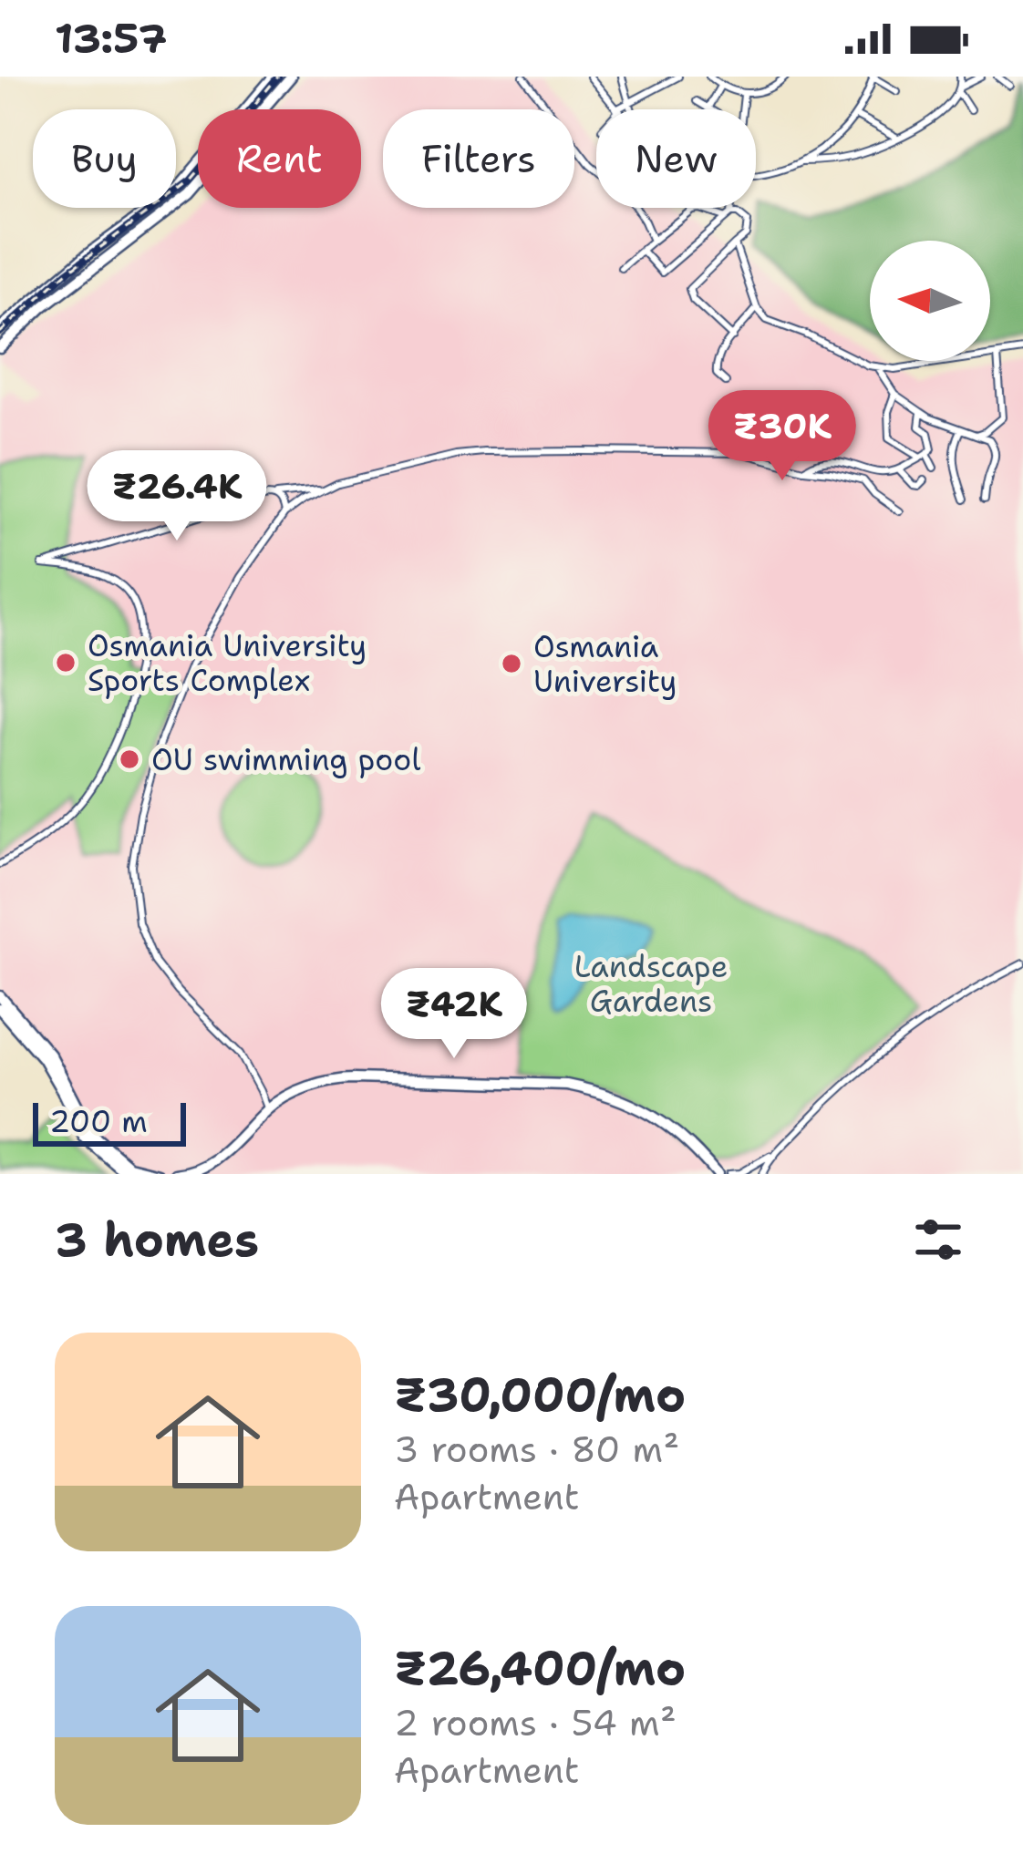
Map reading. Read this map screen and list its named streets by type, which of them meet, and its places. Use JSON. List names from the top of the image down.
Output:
{
  "parks": ["Landscape Gardens"],
  "places": ["Osmania University Sports Complex", "Osmania University", "OU swimming pool"],
  "scale_bar": "200 m",
  "north": "left",
  "page": {
    "status": "13:57",
    "chip": [
      "Buy",
      "Rent",
      "Filters",
      "New"
    ],
    "price": ["₹30K", "₹26.4K", "₹42K"],
    "scale": "200 m",
    "heading": "3 homes",
    "list": [
      {
        "name": "₹30,000/mo",
        "note": "3 rooms · 80 m² · Apartment"
      },
      {
        "name": "₹26,400/mo",
        "note": "2 rooms · 54 m² · Apartment"
      }
    ]
  }
}
